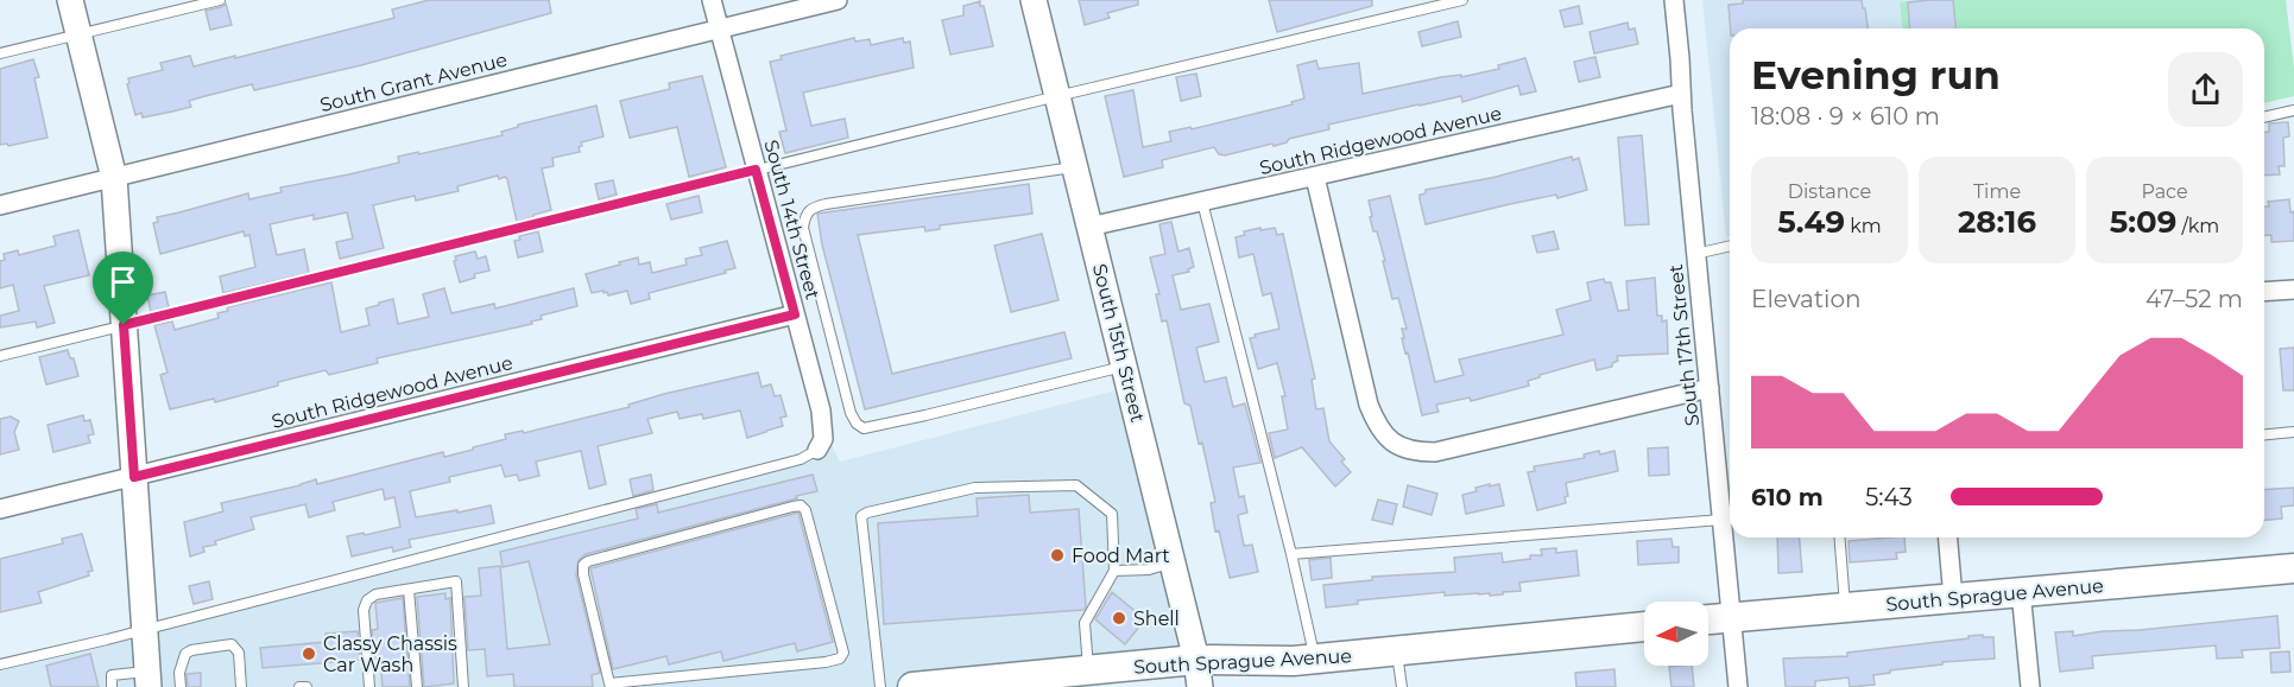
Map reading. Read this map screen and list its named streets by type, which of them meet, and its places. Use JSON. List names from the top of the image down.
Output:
{
  "streets": {
    "main road": ["South Sprague Avenue"],
    "street": [
      "South Grant Avenue",
      "South Ridgewood Avenue",
      "South 14th Street",
      "South 15th Street",
      "South 17th Street"
    ]
  },
  "crossings": [
    ["South Grant Avenue", "South 14th Street"],
    ["South Ridgewood Avenue", "South 14th Street"],
    ["South Ridgewood Avenue", "South 15th Street"],
    ["South Ridgewood Avenue", "South 17th Street"],
    ["South 15th Street", "South Sprague Avenue"],
    ["South 17th Street", "South Sprague Avenue"]
  ],
  "places": ["Food Mart", "Shell", "Classy Chassis Car Wash"],
  "north": "left",
  "page": {
    "heading": ["Evening run", "18:08 · 9 × 610 m"],
    "stats": [
      ["Distance", "5.49 km"],
      ["Time", "28:16"],
      ["Pace", "5:09 /km"]
    ],
    "chart": ["Elevation", "47–52 m"],
    "list": [
      {
        "name": "610 m",
        "note": "5:43"
      }
    ]
  }
}
